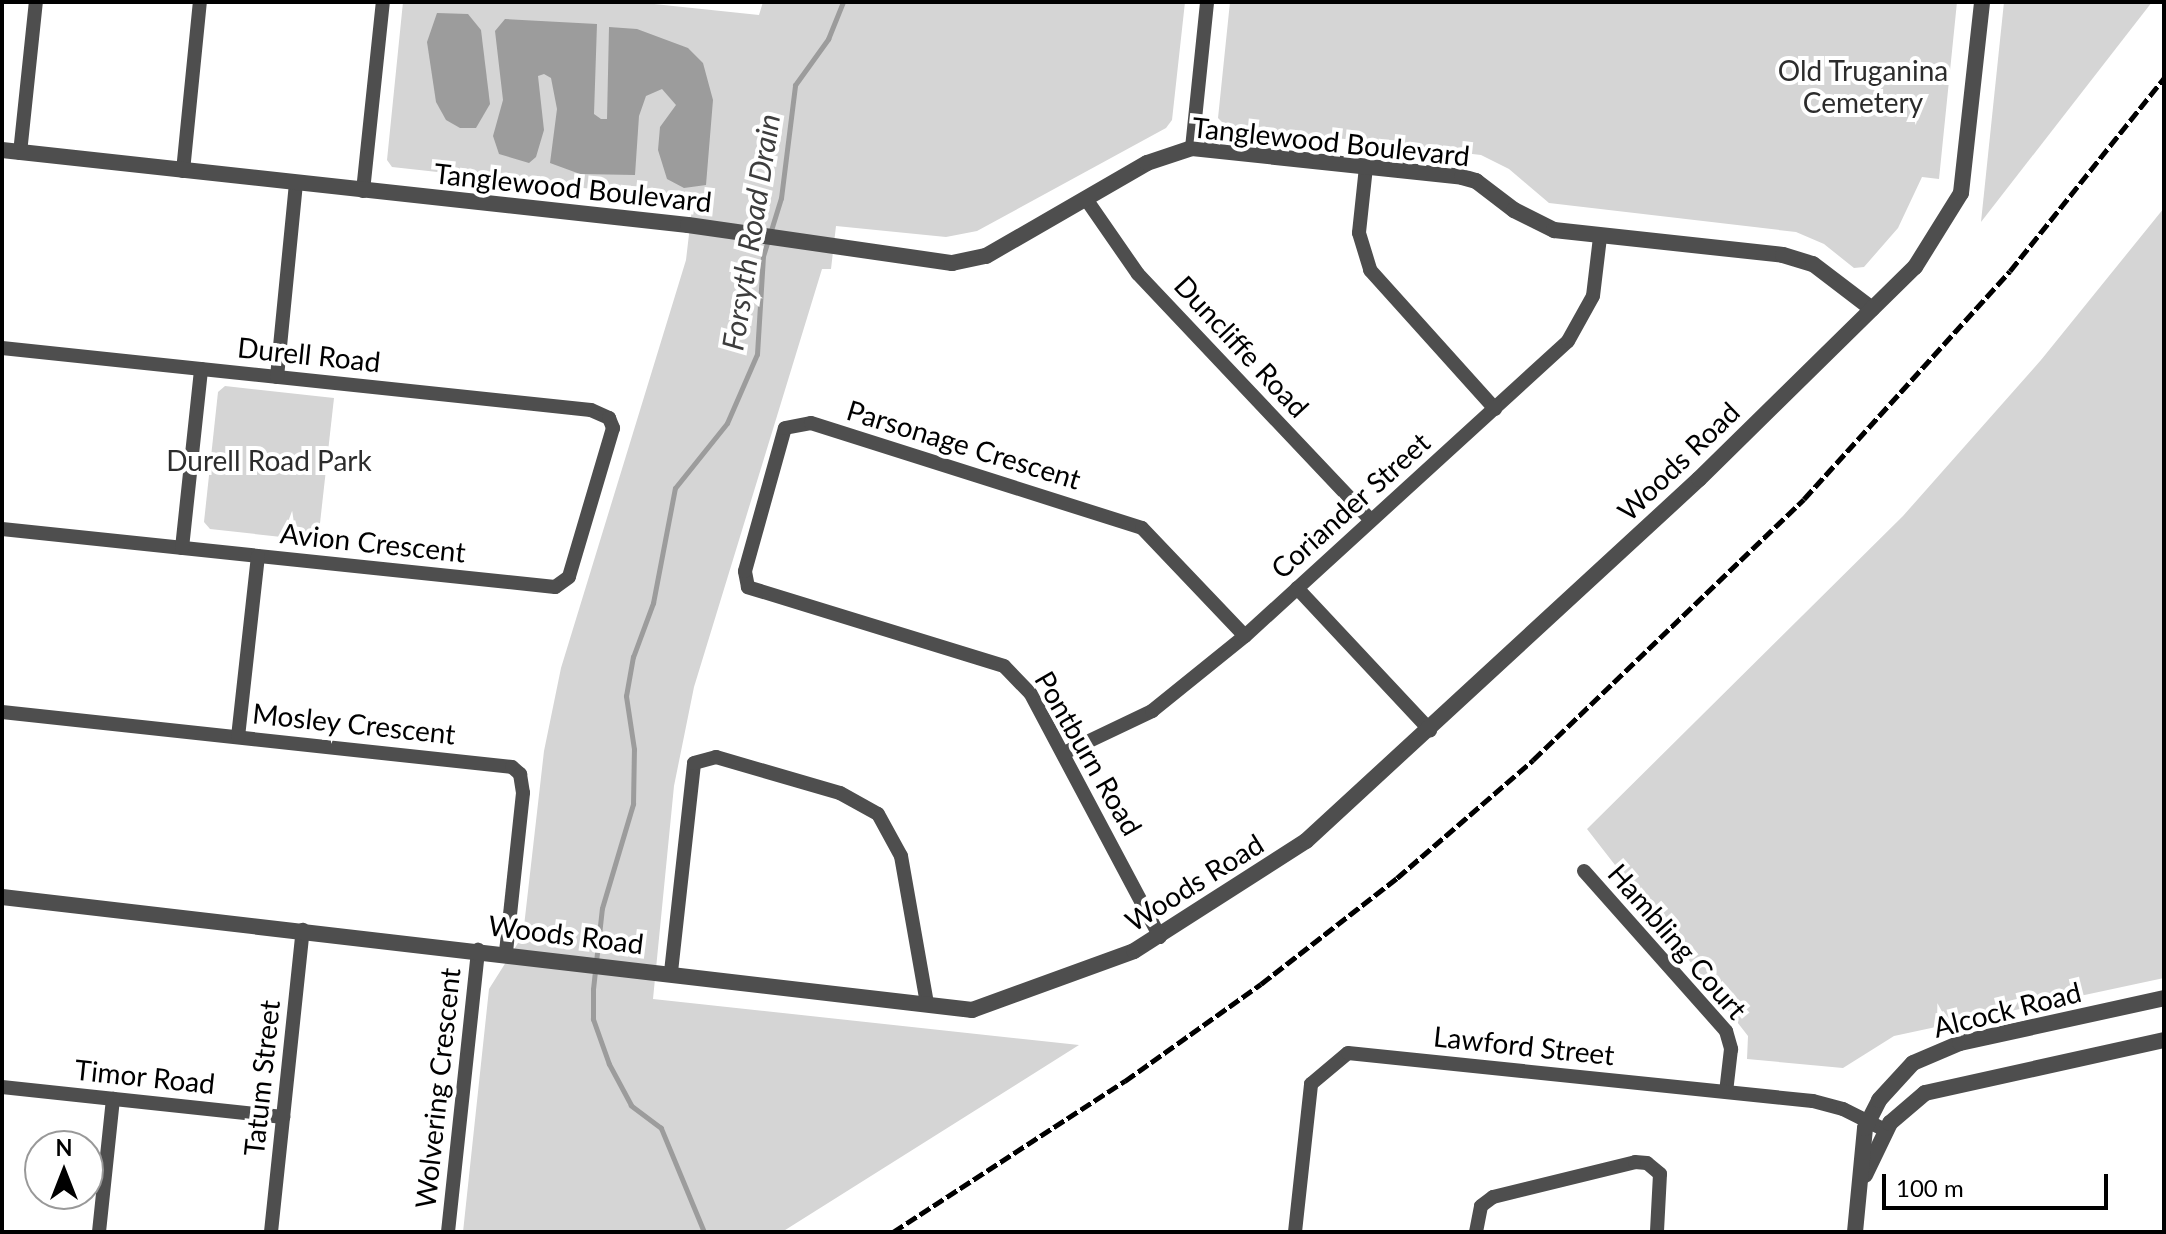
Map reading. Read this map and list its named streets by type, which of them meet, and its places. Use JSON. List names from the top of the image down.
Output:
{
  "streets": {
    "street": [
      "Tanglewood Boulevard",
      "Duncliffe Road",
      "Durell Road",
      "Parsonage Crescent",
      "Woods Road",
      "Coriander Street",
      "Avion Crescent",
      "Mosley Crescent",
      "Pontburn Road",
      "Hambling Court",
      "Alcock Road",
      "Lawford Street",
      "Timor Road",
      "Tatum Street",
      "Wolvering Crescent"
    ]
  },
  "crossings": [
    ["Tanglewood Boulevard", "Duncliffe Road"],
    ["Tanglewood Boulevard", "Woods Road"],
    ["Tanglewood Boulevard", "Coriander Street"],
    ["Duncliffe Road", "Coriander Street"],
    ["Durell Road", "Avion Crescent"],
    ["Parsonage Crescent", "Coriander Street"],
    ["Parsonage Crescent", "Pontburn Road"],
    ["Woods Road", "Mosley Crescent"],
    ["Woods Road", "Pontburn Road"],
    ["Woods Road", "Tatum Street"],
    ["Woods Road", "Wolvering Crescent"],
    ["Coriander Street", "Pontburn Road"],
    ["Hambling Court", "Lawford Street"],
    ["Alcock Road", "Lawford Street"],
    ["Timor Road", "Tatum Street"]
  ],
  "water": ["Forsyth Road Drain"],
  "parks": ["Old Truganina Cemetery", "Durell Road Park"],
  "scale_bar": "100 m",
  "north": "top"
}
